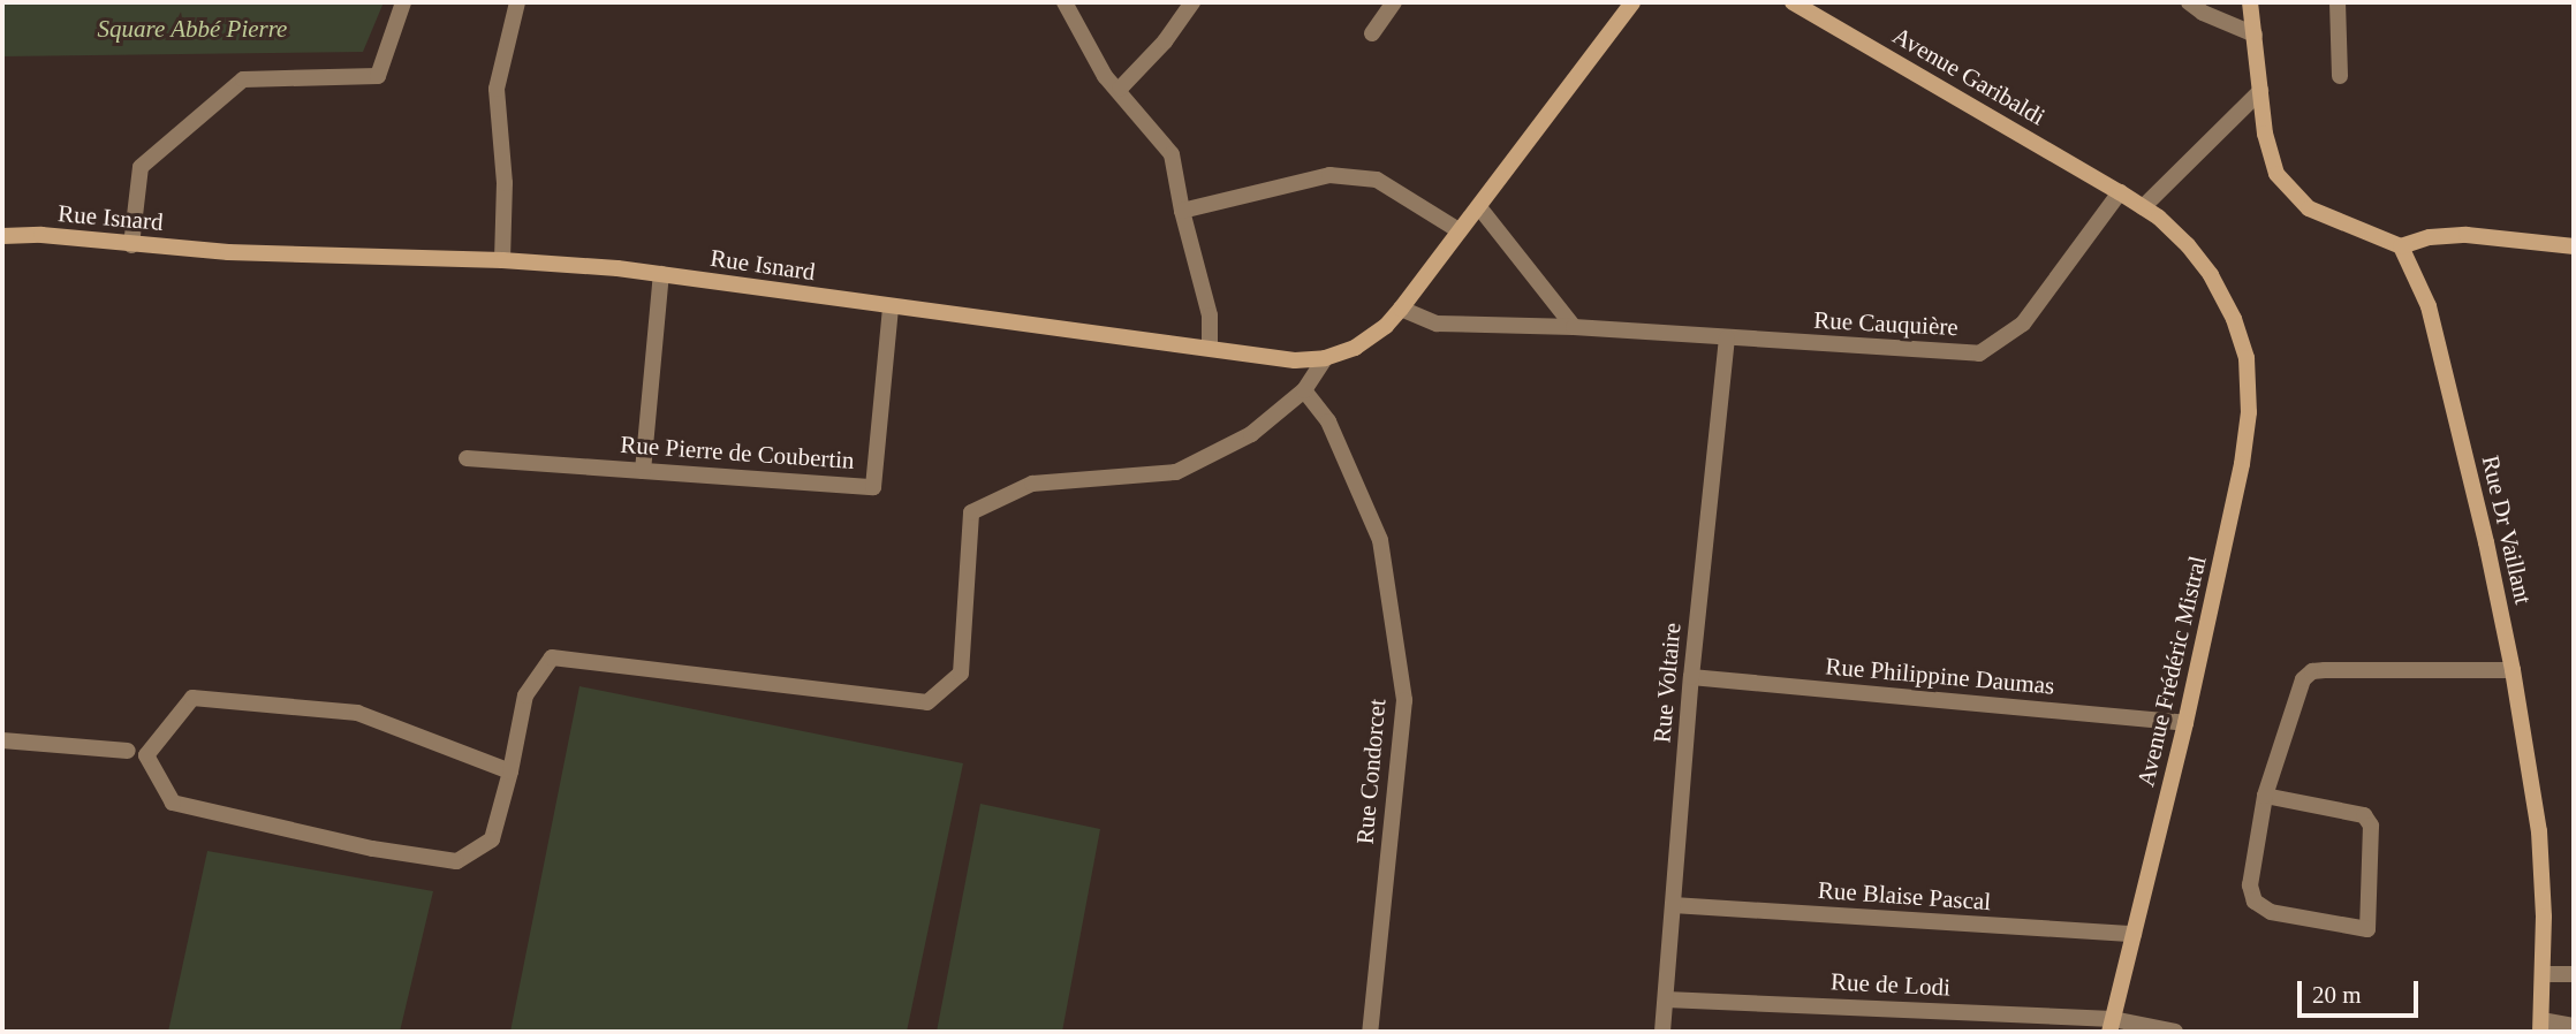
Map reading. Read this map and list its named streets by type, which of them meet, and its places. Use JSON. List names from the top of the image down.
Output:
{
  "streets": {
    "main road": [
      "Avenue Garibaldi",
      "Rue Isnard",
      "Rue Dr Vaillant",
      "Avenue Frédéric Mistral"
    ],
    "street": [
      "Rue Cauquière",
      "Rue Pierre de Coubertin",
      "Rue Philippine Daumas",
      "Rue Voltaire",
      "Rue Condorcet",
      "Rue Blaise Pascal",
      "Rue de Lodi"
    ]
  },
  "crossings": [
    ["Avenue Garibaldi", "Rue Cauquière"],
    ["Avenue Garibaldi", "Avenue Frédéric Mistral"],
    ["Rue Isnard", "Rue Cauquière"],
    ["Rue Isnard", "Rue Pierre de Coubertin"],
    ["Rue Cauquière", "Rue Voltaire"],
    ["Avenue Frédéric Mistral", "Rue Philippine Daumas"],
    ["Avenue Frédéric Mistral", "Rue Blaise Pascal"],
    ["Avenue Frédéric Mistral", "Rue de Lodi"],
    ["Rue Philippine Daumas", "Rue Voltaire"],
    ["Rue Voltaire", "Rue Blaise Pascal"],
    ["Rue Voltaire", "Rue de Lodi"]
  ],
  "parks": ["Square Abbé Pierre"],
  "scale_bar": "20 m"
}
